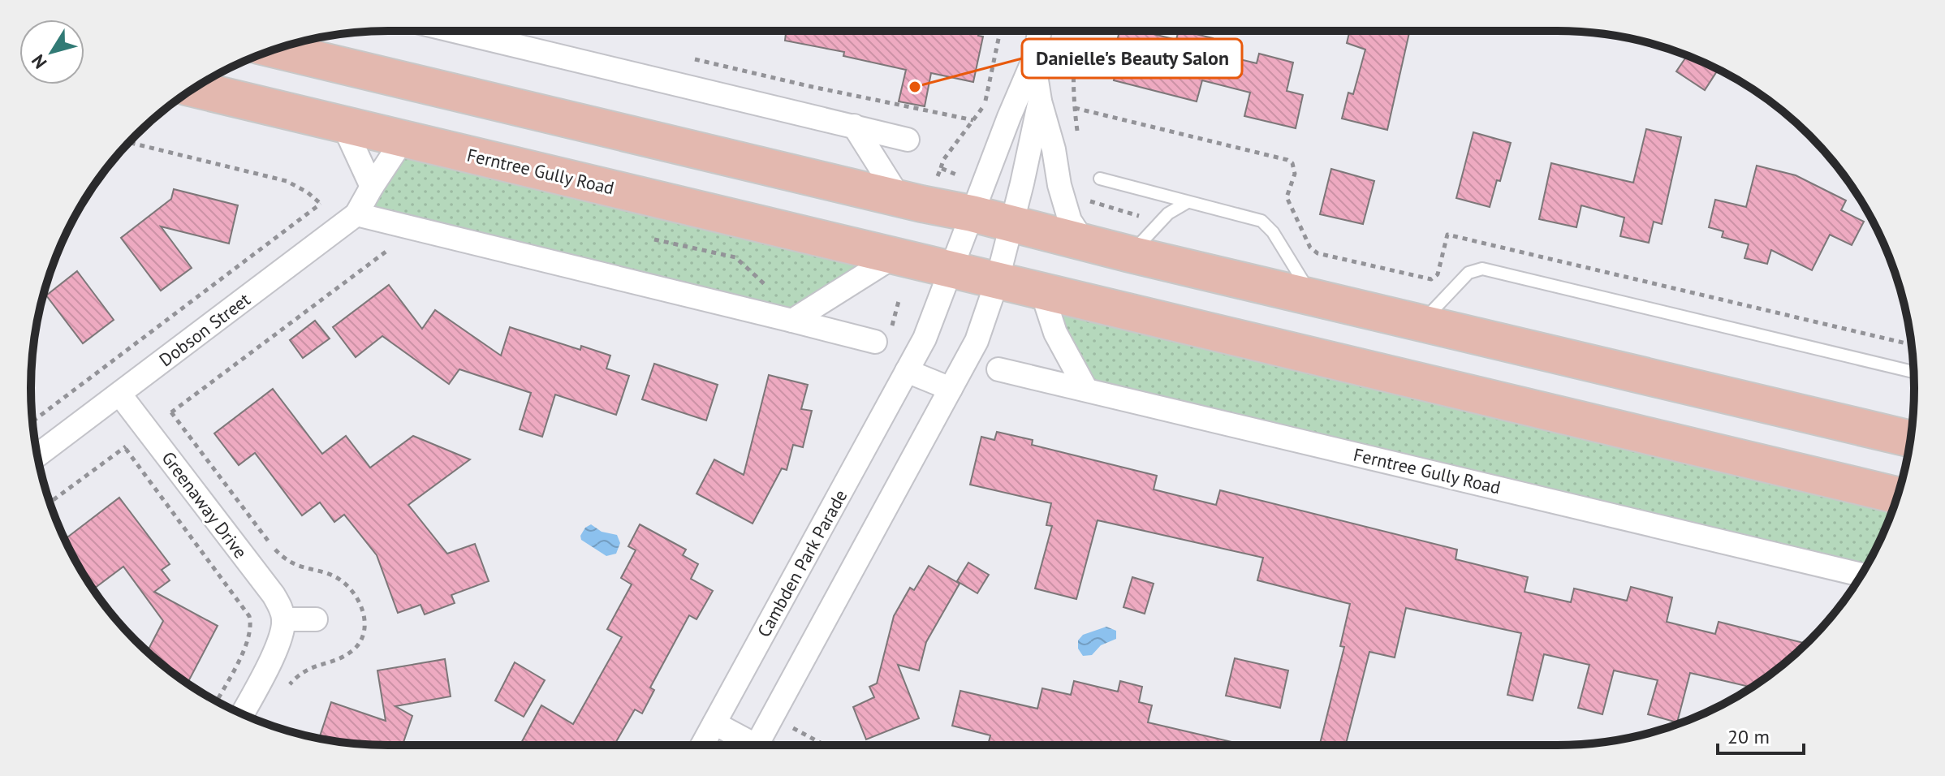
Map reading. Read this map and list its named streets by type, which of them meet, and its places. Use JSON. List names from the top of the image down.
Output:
{
  "streets": {
    "main road": ["Ferntree Gully Road"],
    "street": ["Dobson Street", "Greenaway Drive", "Cambden Park Parade"]
  },
  "crossings": [
    ["Ferntree Gully Road", "Dobson Street"],
    ["Ferntree Gully Road", "Cambden Park Parade"],
    ["Dobson Street", "Greenaway Drive"]
  ],
  "places": ["Danielle's Beauty Salon"],
  "scale_bar": "20 m",
  "north": "bottom left"
}
